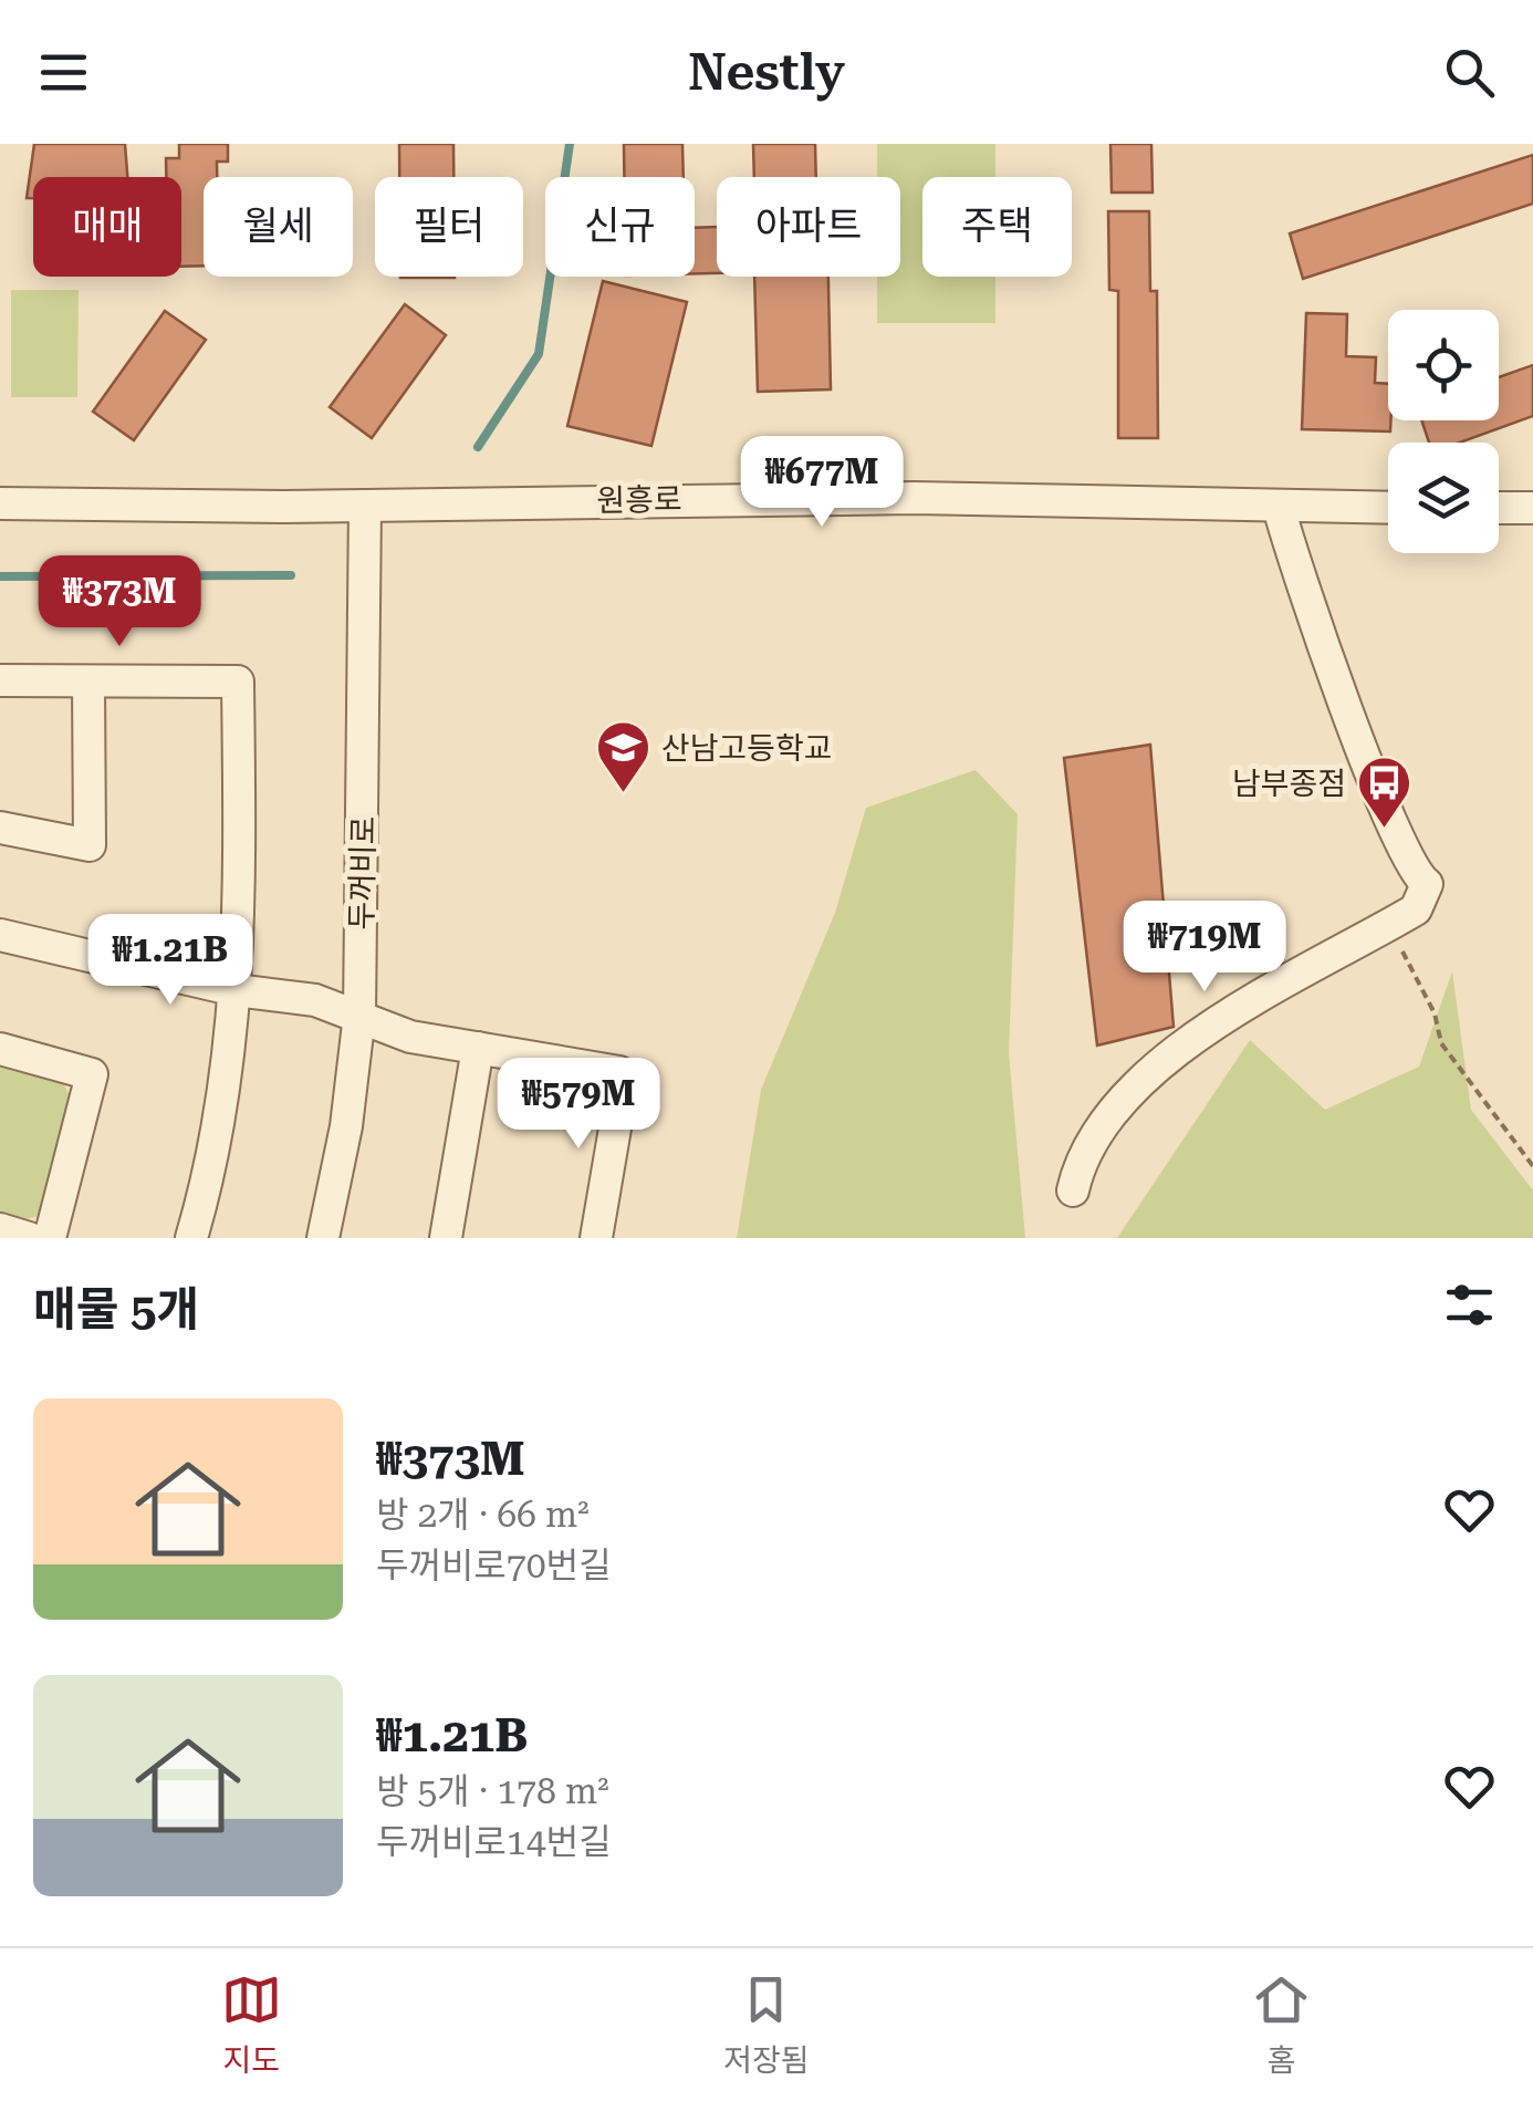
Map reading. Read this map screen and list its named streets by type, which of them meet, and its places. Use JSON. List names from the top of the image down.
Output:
{
  "streets": {
    "street": ["원흥로", "두꺼비로"]
  },
  "crossings": [
    ["원흥로", "두꺼비로"]
  ],
  "places": {
    "school or university": ["산남고등학교"],
    "bus stop": ["남부종점"]
  },
  "page": {
    "header": "Nestly",
    "chip": [
      "매매",
      "월세",
      "필터",
      "신규",
      "아파트",
      "주택"
    ],
    "price": [
      "₩677M",
      "₩373M",
      "₩719M",
      "₩1.21B",
      "₩579M"
    ],
    "heading": "매물 5개",
    "list": [
      {
        "name": "₩373M",
        "note": "방 2개 · 66 m² · 두꺼비로70번길"
      },
      {
        "name": "₩1.21B",
        "note": "방 5개 · 178 m² · 두꺼비로14번길"
      }
    ],
    "tabs": ["지도", "저장됨", "홈"]
  }
}
